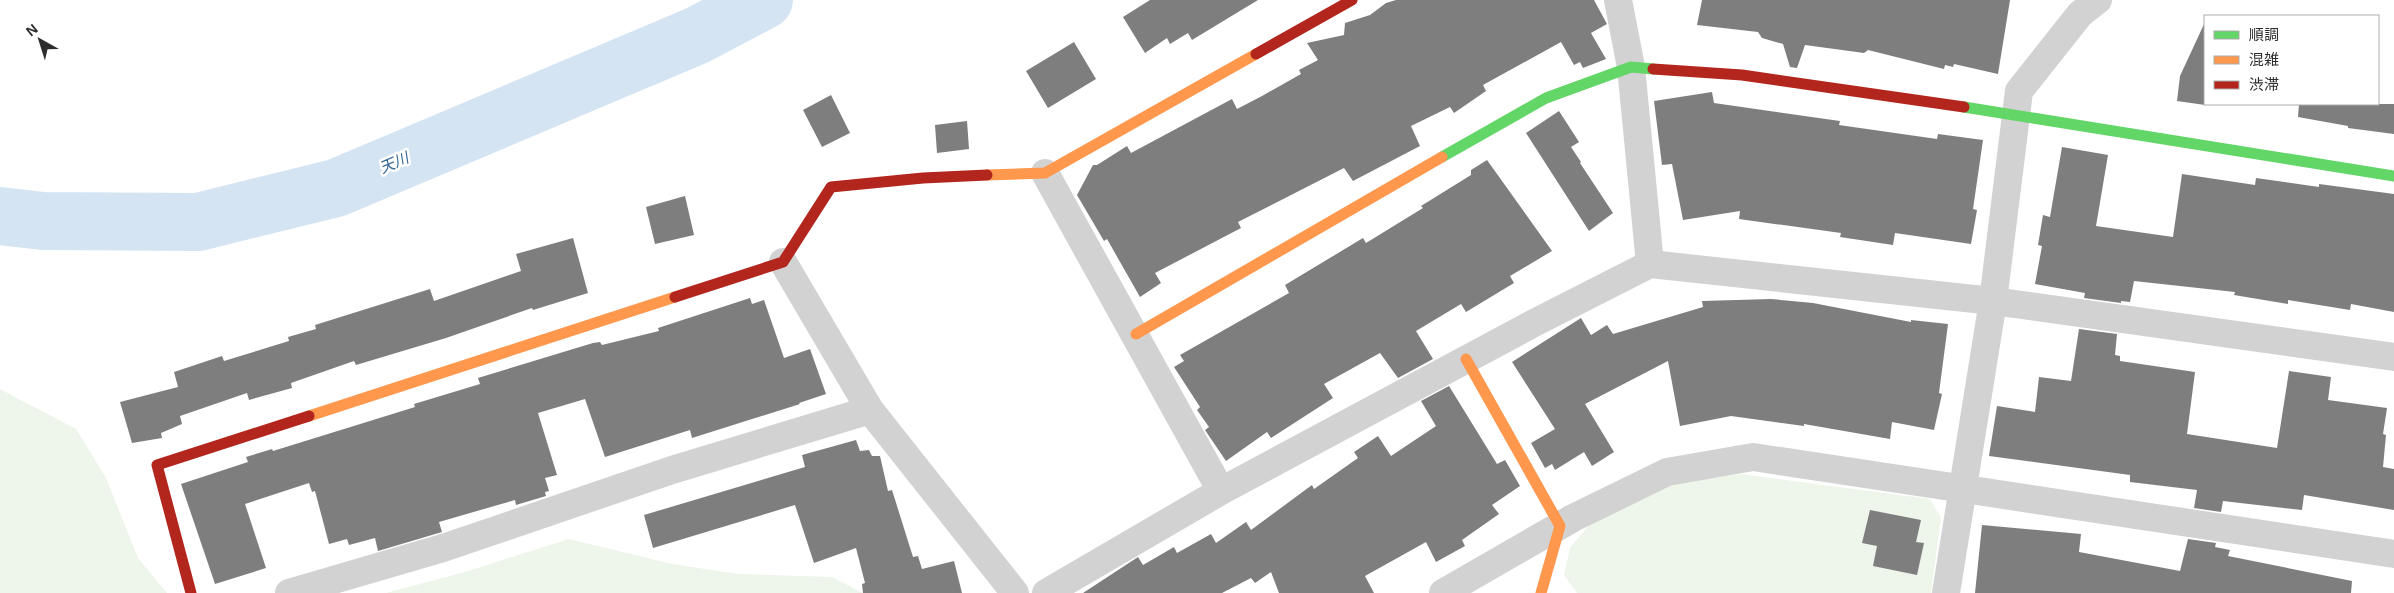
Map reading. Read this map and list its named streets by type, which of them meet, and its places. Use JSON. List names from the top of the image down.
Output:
{
  "water": ["天川"],
  "legend": ["順調", "混雑", "渋滞"],
  "north": "top left"
}
